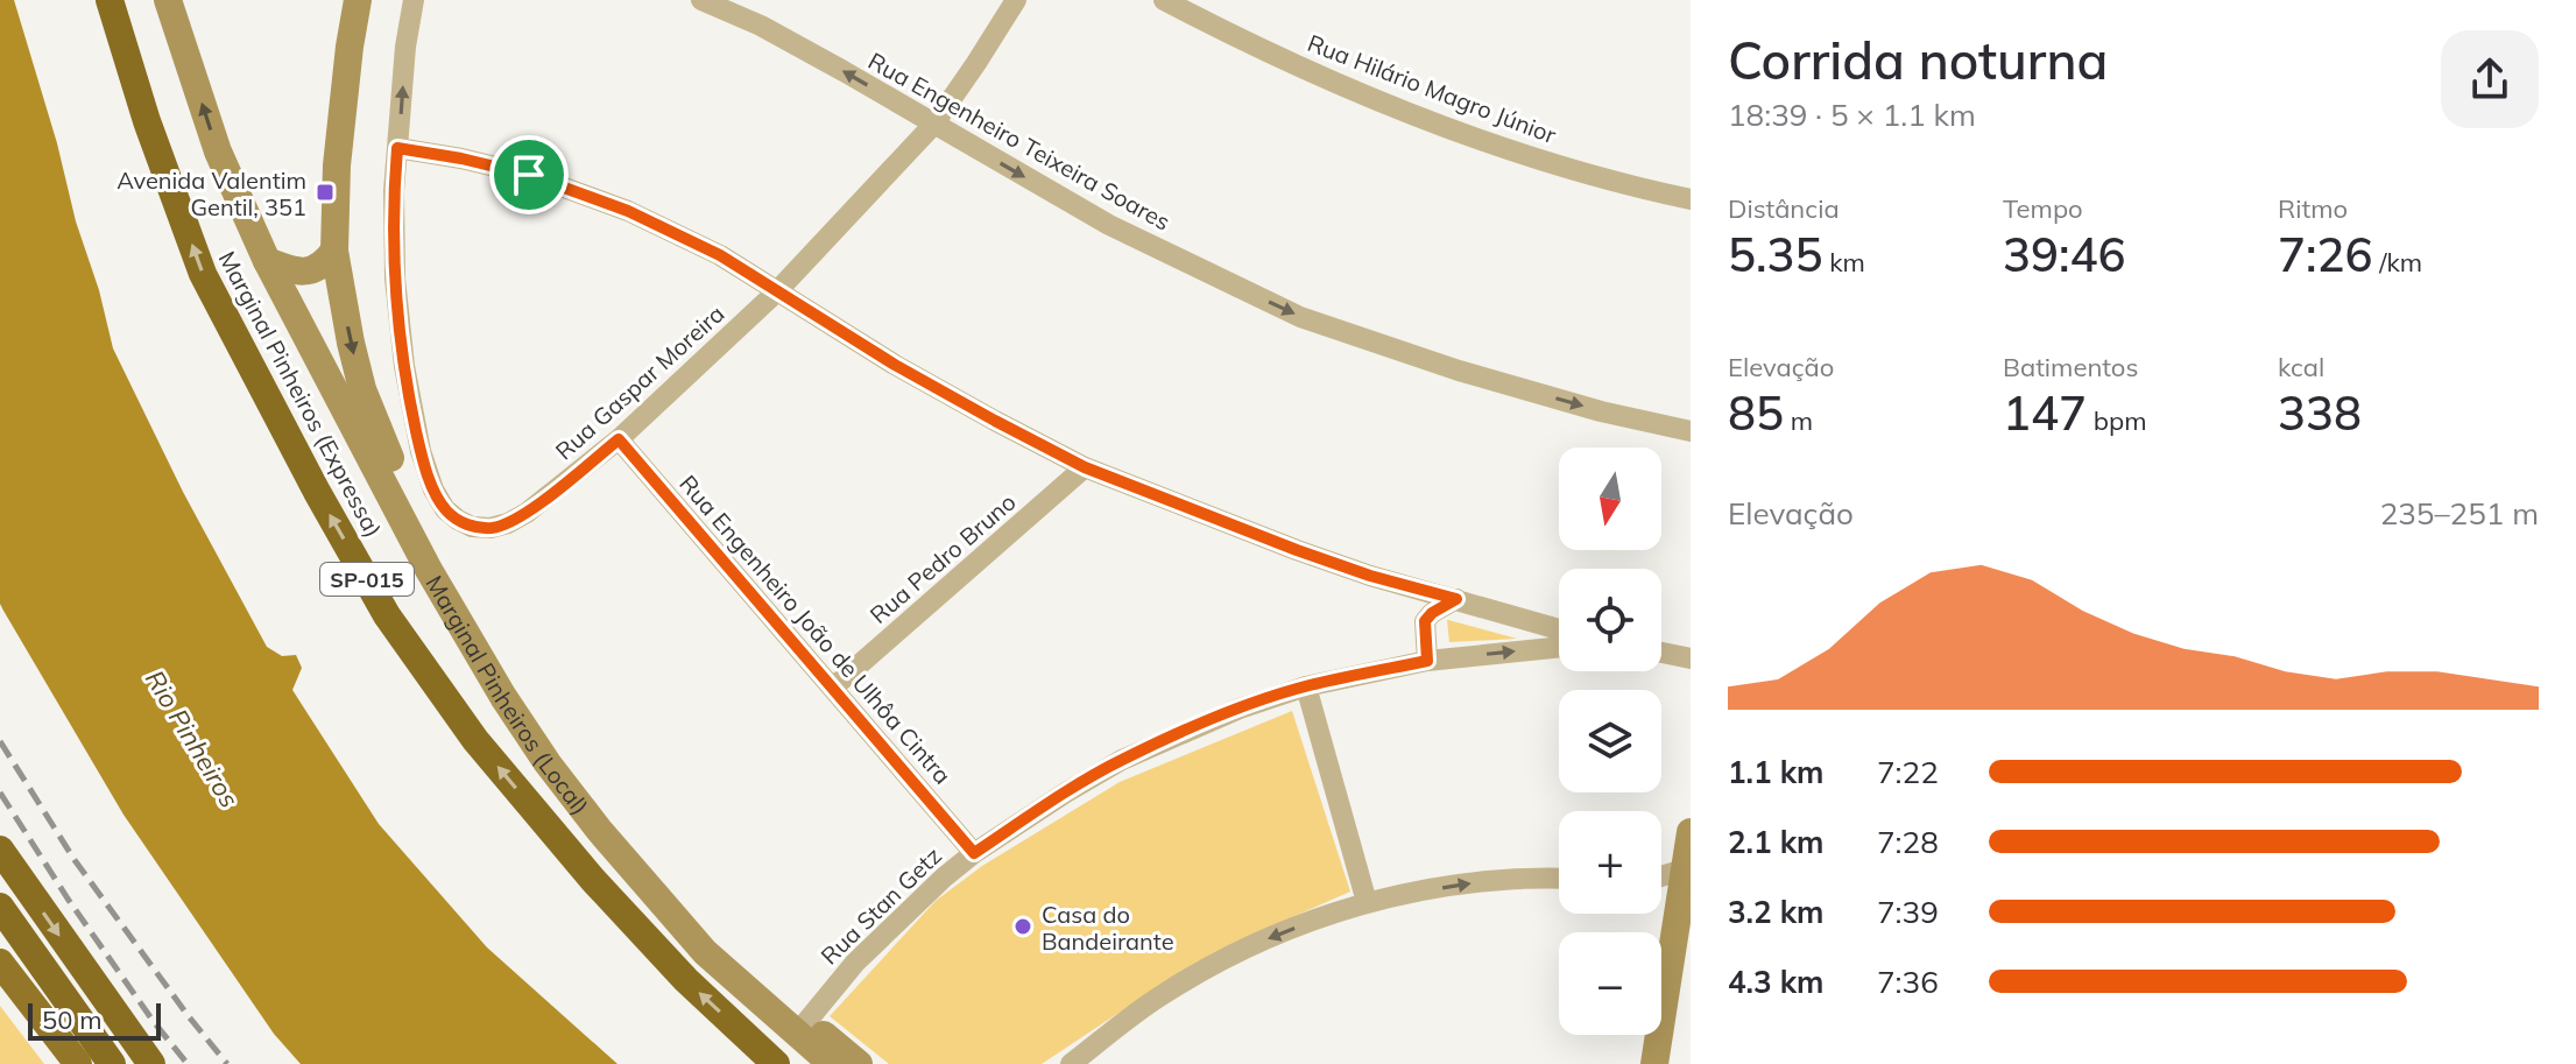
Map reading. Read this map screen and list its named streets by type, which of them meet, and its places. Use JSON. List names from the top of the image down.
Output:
{
  "streets": {
    "highway": ["Marginal Pinheiros (Expressa)", "SP-015"],
    "main road": ["Marginal Pinheiros (Local)"],
    "street": [
      "Rua Hilário Magro Júnior",
      "Rua Engenheiro Teixeira Soares",
      "Rua Gaspar Moreira",
      "Rua Pedro Bruno",
      "Rua Engenheiro João de Ulhôa Cintra",
      "Rua Stan Getz"
    ]
  },
  "crossings": [
    ["Rua Engenheiro Teixeira Soares", "Rua Gaspar Moreira"],
    ["Rua Gaspar Moreira", "Rua Engenheiro João de Ulhôa Cintra"],
    ["Rua Pedro Bruno", "Rua Engenheiro João de Ulhôa Cintra"],
    ["Rua Engenheiro João de Ulhôa Cintra", "Rua Stan Getz"]
  ],
  "one_way": ["Marginal Pinheiros (Expressa)"],
  "water": ["Rio Pinheiros"],
  "places": {
    "transit": ["Avenida Valentim Gentil, 351"],
    "other": ["Casa do Bandeirante"]
  },
  "scale_bar": "50 m",
  "north": "bottom",
  "page": {
    "heading": ["Corrida noturna", "18:39 · 5 × 1.1 km"],
    "stats": [
      ["Distância", "5.35 km"],
      ["Tempo", "39:46"],
      ["Ritmo", "7:26 /km"],
      ["Elevação", "85 m"],
      ["Batimentos", "147 bpm"],
      ["kcal", "338"]
    ],
    "map_buttons": ["+", "−"],
    "chart": ["Elevação", "235–251 m"],
    "list": [
      {
        "name": "1.1 km",
        "note": "7:22"
      },
      {
        "name": "2.1 km",
        "note": "7:28"
      },
      {
        "name": "3.2 km",
        "note": "7:39"
      },
      {
        "name": "4.3 km",
        "note": "7:36"
      }
    ],
    "scale": "50 m"
  }
}
